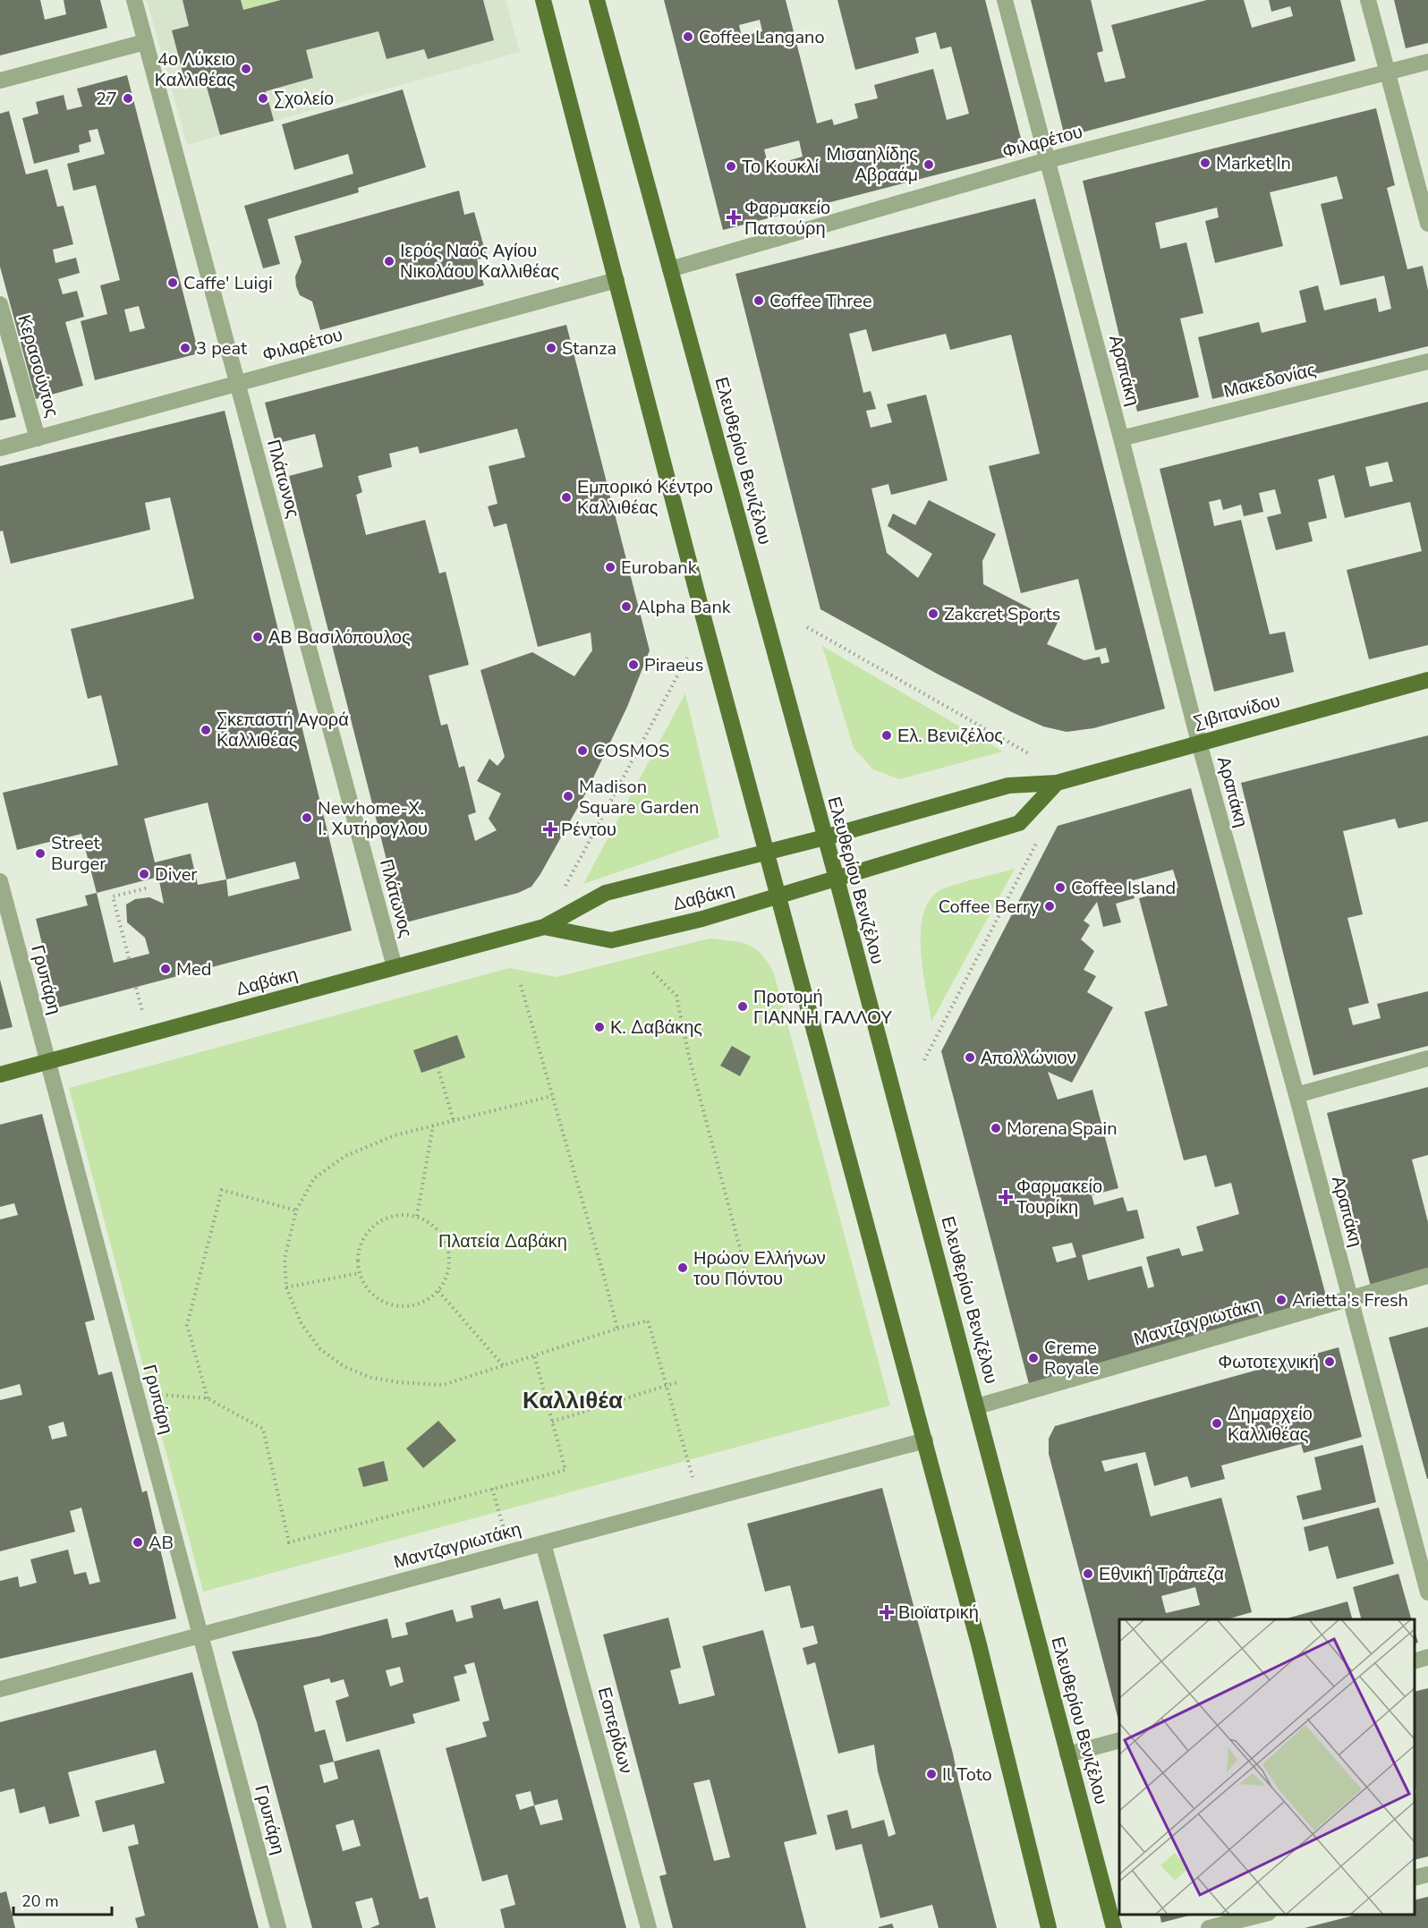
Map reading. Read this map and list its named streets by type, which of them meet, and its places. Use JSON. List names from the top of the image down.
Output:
{
  "streets": {
    "main road": ["Ελευθερίου Βενιζέλου", "Σιβιτανίδου", "Δαβάκη"],
    "street": [
      "Φιλαρέτου",
      "Κερασούντος",
      "Αραπάκη",
      "Μακεδονίας",
      "Πλάτωνος",
      "Γρυπάρη",
      "Μαντζαγριωτάκη",
      "Εσπερίδων"
    ]
  },
  "crossings": [
    ["Φιλαρέτου", "Κερασούντος"],
    ["Φιλαρέτου", "Αραπάκη"],
    ["Φιλαρέτου", "Ελευθερίου Βενιζέλου"],
    ["Φιλαρέτου", "Πλάτωνος"],
    ["Αραπάκη", "Μακεδονίας"],
    ["Αραπάκη", "Σιβιτανίδου"],
    ["Αραπάκη", "Μαντζαγριωτάκη"],
    ["Ελευθερίου Βενιζέλου", "Σιβιτανίδου"],
    ["Ελευθερίου Βενιζέλου", "Μαντζαγριωτάκη"],
    ["Πλάτωνος", "Δαβάκη"],
    ["Σιβιτανίδου", "Δαβάκη"],
    ["Δαβάκη", "Γρυπάρη"],
    ["Γρυπάρη", "Μαντζαγριωτάκη"],
    ["Μαντζαγριωτάκη", "Εσπερίδων"]
  ],
  "districts": ["Καλλιθέα"],
  "parks": ["Πλατεία Δαβάκη"],
  "places": {
    "other": [
      "Coffee Langano",
      "4ο Λύκειο Καλλιθέας",
      "27",
      "Σχολείο",
      "Market In",
      "Μισαηλίδης Αβραάμ",
      "Το Κουκλί",
      "Ιερός Ναός Αγίου Νικολάου Καλλιθέας",
      "Caffe' Luigi",
      "Coffee Three",
      "3 peat",
      "Stanza",
      "Εμπορικό Κέντρο Καλλιθέας",
      "Eurobank",
      "Alpha Bank",
      "Zakcret Sports",
      "ΑΒ Βασιλόπουλος",
      "Piraeus",
      "Σκεπαστή Αγορά Καλλιθέας",
      "Ελ. Βενιζέλος",
      "COSMOS",
      "Madison Square Garden",
      "Newhome-Χ. Ι. Χυτήρογλου",
      "Street Burger",
      "Diver",
      "Coffee Island",
      "Coffee Berry",
      "Med",
      "Προτομή ΓΙΑΝΝΗ ΓΑΛΛΟΥ",
      "Κ. Δαβάκης",
      "Απολλώνιον",
      "Morena Spain",
      "Ηρώον Ελλήνων του Πόντου",
      "Arietta's Fresh",
      "Creme Royale",
      "Φωτοτεχνική",
      "Δημαρχείο Καλλιθέας",
      "AB",
      "Εθνική Τράπεζα",
      "Il Toto"
    ],
    "health": [
      "Φαρμακείο Πατσούρη",
      "Ρέντου",
      "Φαρμακείο Τουρίκη",
      "Βιοϊατρική"
    ]
  },
  "scale_bar": "20 m"
}
